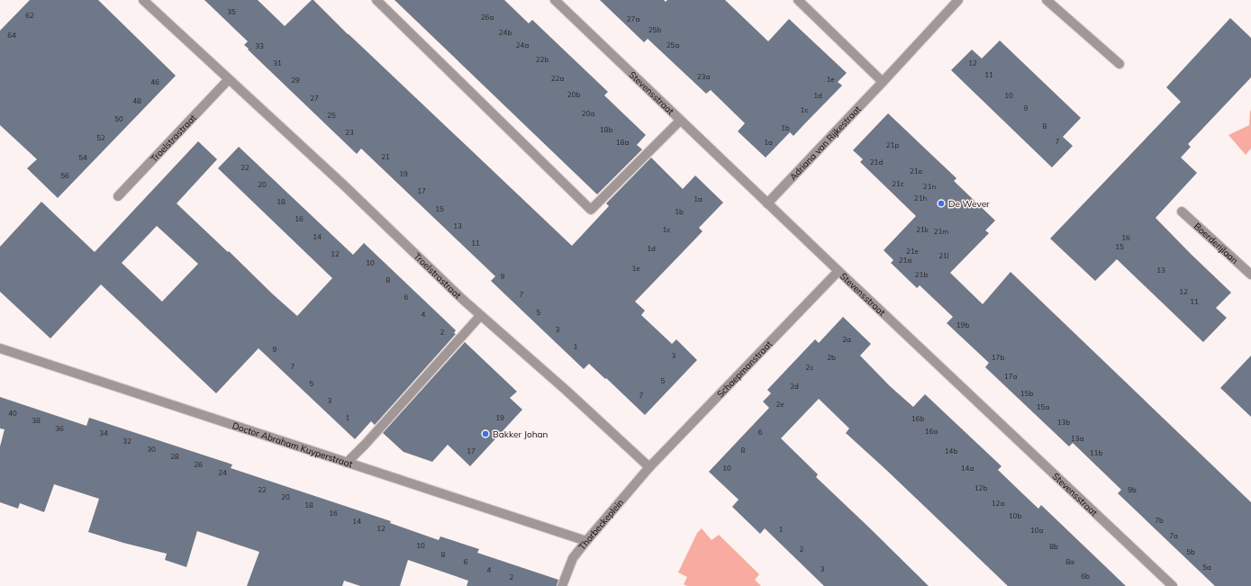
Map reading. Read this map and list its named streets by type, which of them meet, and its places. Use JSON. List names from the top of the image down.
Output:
{
  "streets": {
    "street": [
      "Stevensstraat",
      "Troelstrastraat",
      "Adriana van Rijkestraat",
      "Boerderijlaan",
      "Schaepmanstraat",
      "Doctor Abraham Kuyperstraat",
      "Thorbeckeplein"
    ]
  },
  "crossings": [
    ["Stevensstraat", "Adriana van Rijkestraat"],
    ["Stevensstraat", "Schaepmanstraat"],
    ["Troelstrastraat", "Schaepmanstraat"],
    ["Troelstrastraat", "Thorbeckeplein"],
    ["Schaepmanstraat", "Thorbeckeplein"],
    ["Doctor Abraham Kuyperstraat", "Thorbeckeplein"]
  ],
  "places": ["De Wever", "Bakker Johan"],
  "house_numbers": [
    "35",
    "62",
    "26a",
    "27a",
    "25b",
    "24b",
    "64",
    "24a",
    "25a",
    "33",
    "22b",
    "31",
    "12",
    "11",
    "23a",
    "22a",
    "1e",
    "29",
    "46",
    "20b",
    "1d",
    "10",
    "27",
    "48",
    "9",
    "1c",
    "20a",
    "25",
    "50",
    "8",
    "1b",
    "18b",
    "23",
    "52",
    "7",
    "18a",
    "1a",
    "21p",
    "21",
    "54",
    "21d",
    "22",
    "21o",
    "19",
    "56",
    "21c",
    "20",
    "21n",
    "17",
    "21h",
    "1a",
    "18",
    "15",
    "1b",
    "16",
    "13",
    "1c",
    "21k",
    "21m",
    "14",
    "16",
    "11",
    "15",
    "1d",
    "21e",
    "12",
    "21l",
    "21a",
    "10",
    "1e",
    "13",
    "21b",
    "9",
    "8",
    "12",
    "7",
    "6",
    "11",
    "5",
    "4",
    "19b",
    "3",
    "2",
    "2a",
    "1",
    "9",
    "3",
    "2b",
    "17b",
    "7",
    "2c",
    "17a",
    "5",
    "5",
    "2d",
    "15b",
    "7",
    "3",
    "2e",
    "15a",
    "40",
    "1",
    "19",
    "16b",
    "38",
    "13b",
    "36",
    "16a",
    "6",
    "34",
    "13a",
    "32",
    "30",
    "8",
    "17",
    "14b",
    "11b",
    "28",
    "26",
    "10",
    "14a",
    "24",
    "12b",
    "22",
    "9b",
    "20",
    "12a",
    "18",
    "16",
    "10b",
    "7b",
    "14",
    "12",
    "1",
    "10a",
    "7a",
    "10",
    "8b",
    "2",
    "5b",
    "8",
    "6",
    "8a",
    "5a",
    "3",
    "4",
    "6b",
    "2"
  ]
}
